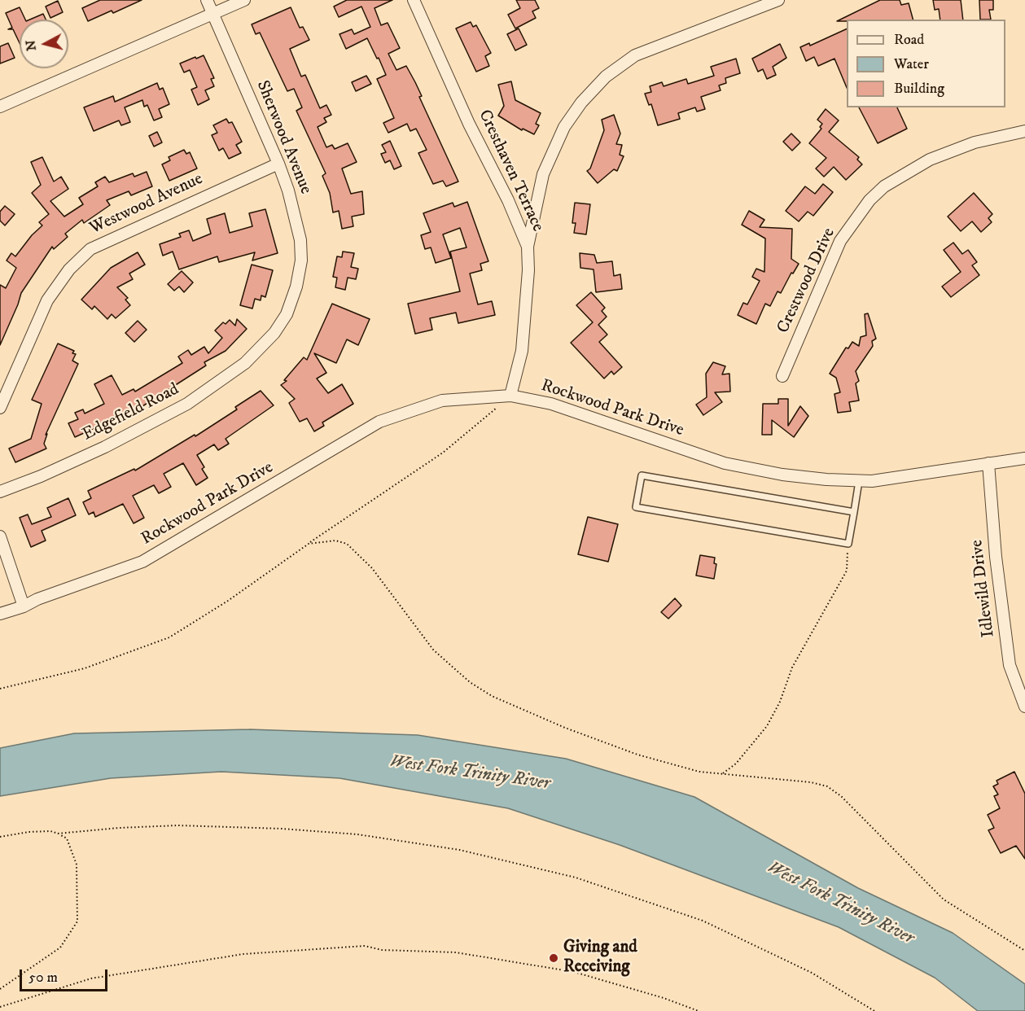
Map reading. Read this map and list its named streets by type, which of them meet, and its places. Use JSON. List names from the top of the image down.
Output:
{
  "streets": {
    "street": [
      "Sherwood Avenue",
      "Cresthaven Terrace",
      "Westwood Avenue",
      "Crestwood Drive",
      "Rockwood Park Drive",
      "Edgefield Road",
      "Idlewild Drive"
    ]
  },
  "crossings": [
    ["Sherwood Avenue", "Westwood Avenue"],
    ["Sherwood Avenue", "Edgefield Road"],
    ["Cresthaven Terrace", "Rockwood Park Drive"],
    ["Rockwood Park Drive", "Idlewild Drive"]
  ],
  "water": ["West Fork Trinity River"],
  "places": ["Giving and Receiving"],
  "legend": ["Road", "Water", "Building"],
  "scale_bar": "50 m",
  "north": "left"
}
